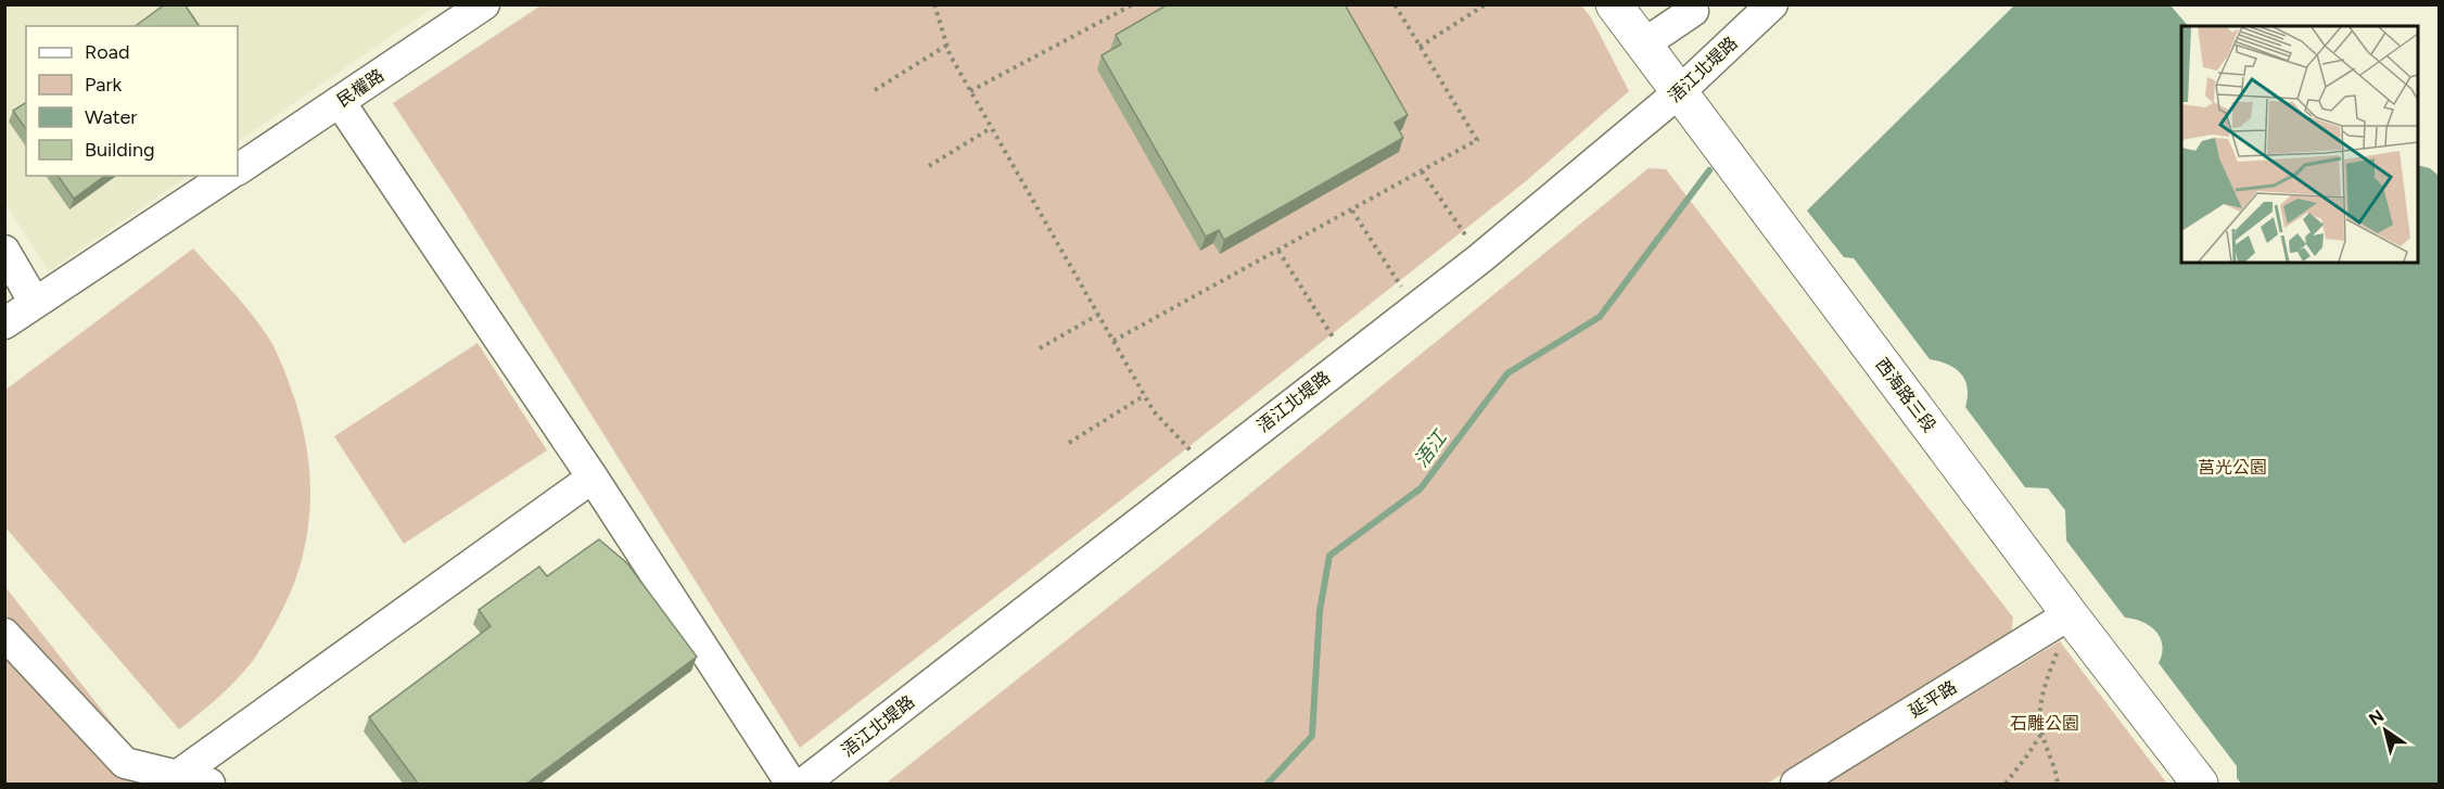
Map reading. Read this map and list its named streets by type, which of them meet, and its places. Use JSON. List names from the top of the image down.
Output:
{
  "streets": {
    "main road": ["西海路三段"],
    "street": ["浯江北堤路", "民權路", "延平路"]
  },
  "crossings": [
    ["浯江北堤路", "西海路三段"],
    ["西海路三段", "延平路"]
  ],
  "water": ["浯江"],
  "parks": ["莒光公園", "石雕公園"],
  "legend": [
    "Road",
    "Park",
    "Water",
    "Building"
  ],
  "north": "top left"
}
